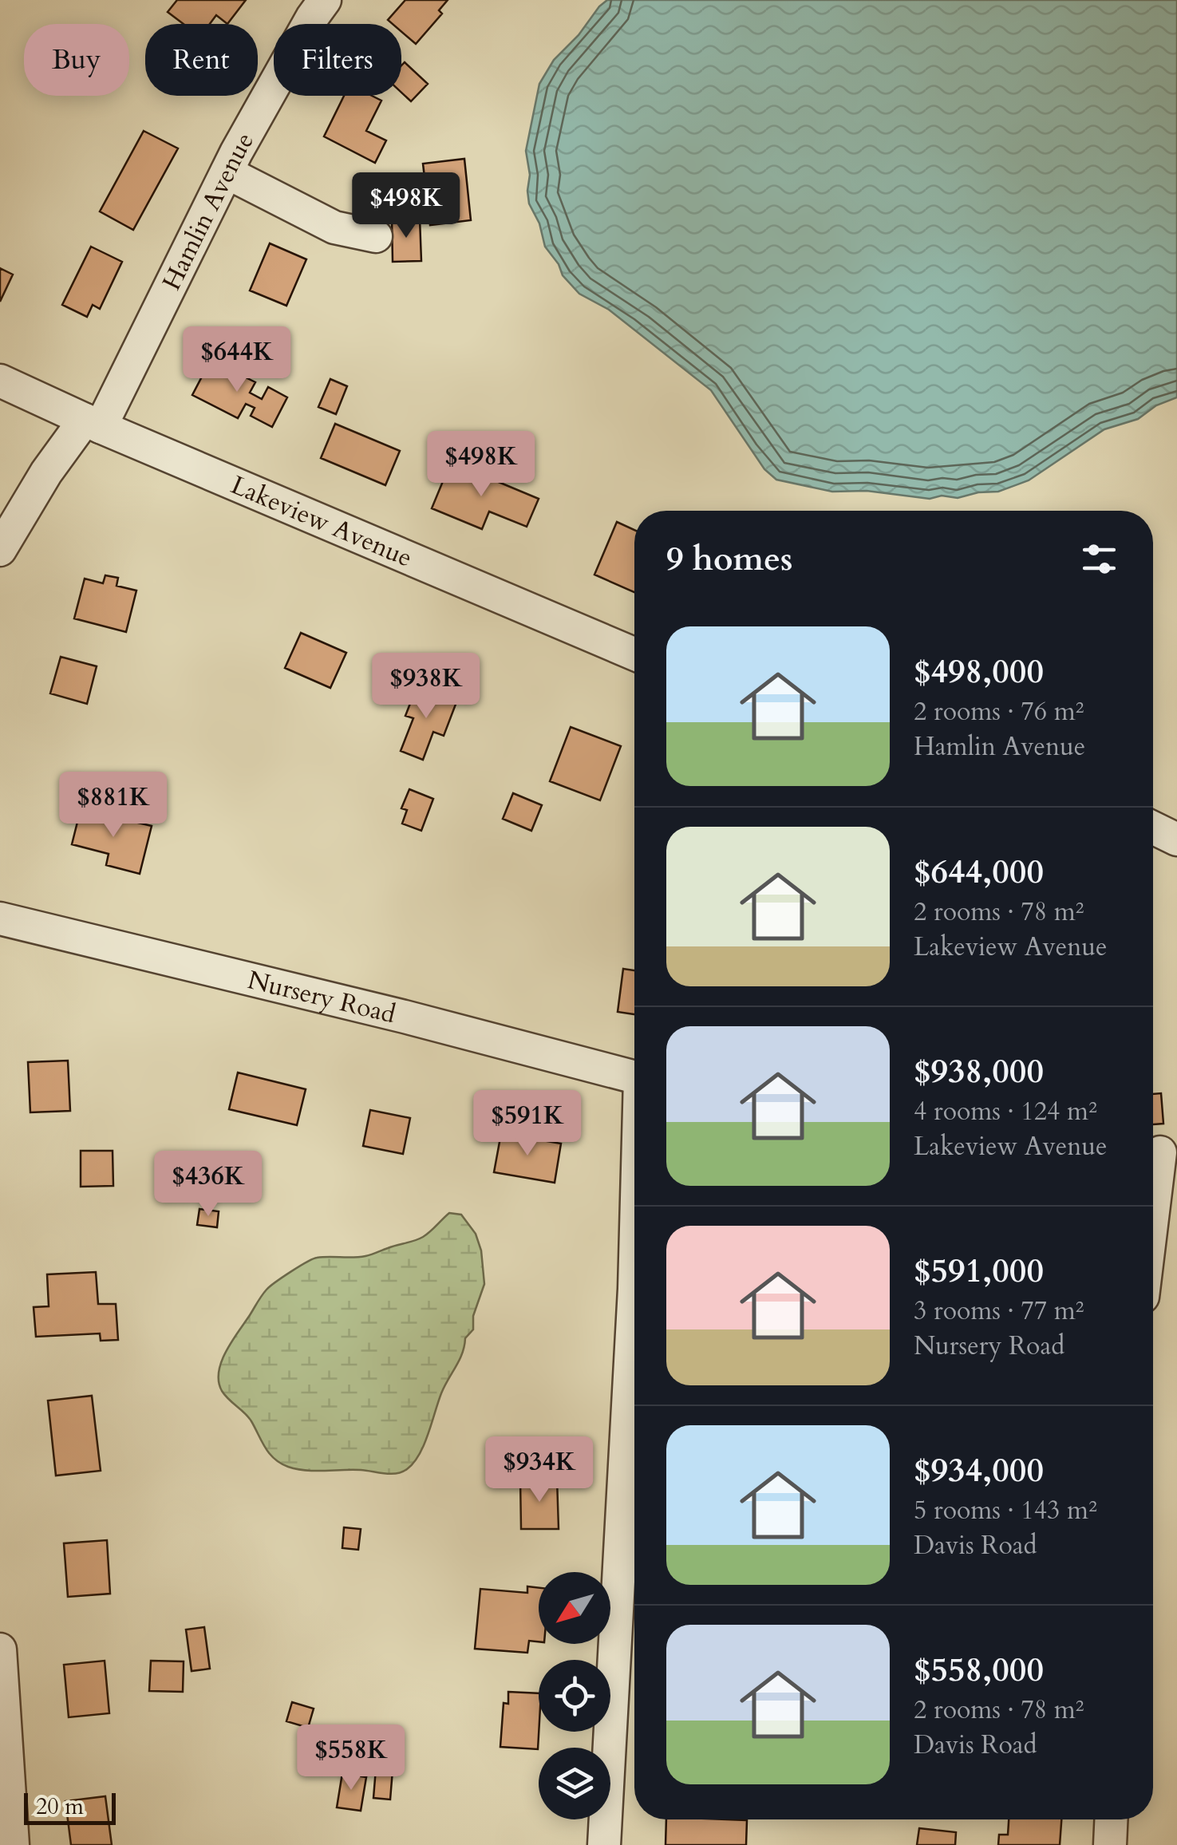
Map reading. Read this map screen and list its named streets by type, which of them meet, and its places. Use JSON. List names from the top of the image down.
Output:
{
  "streets": {
    "street": ["Hamlin Avenue", "Lakeview Avenue", "Nursery Road"]
  },
  "crossings": [
    ["Hamlin Avenue", "Lakeview Avenue"]
  ],
  "scale_bar": "20 m",
  "north": "bottom left",
  "page": {
    "chip": ["Buy", "Rent", "Filters"],
    "price": [
      "$498K",
      "$644K",
      "$498K",
      "$938K",
      "$881K",
      "$591K",
      "$436K",
      "$934K",
      "$558K"
    ],
    "heading": "9 homes",
    "list": [
      {
        "name": "$498,000",
        "note": "2 rooms · 76 m² · Hamlin Avenue"
      },
      {
        "name": "$644,000",
        "note": "2 rooms · 78 m² · Lakeview Avenue"
      },
      {
        "name": "$938,000",
        "note": "4 rooms · 124 m² · Lakeview Avenue"
      },
      {
        "name": "$591,000",
        "note": "3 rooms · 77 m² · Nursery Road"
      },
      {
        "name": "$934,000",
        "note": "5 rooms · 143 m² · Davis Road"
      },
      {
        "name": "$558,000",
        "note": "2 rooms · 78 m² · Davis Road"
      }
    ],
    "scale": "20 m"
  }
}
